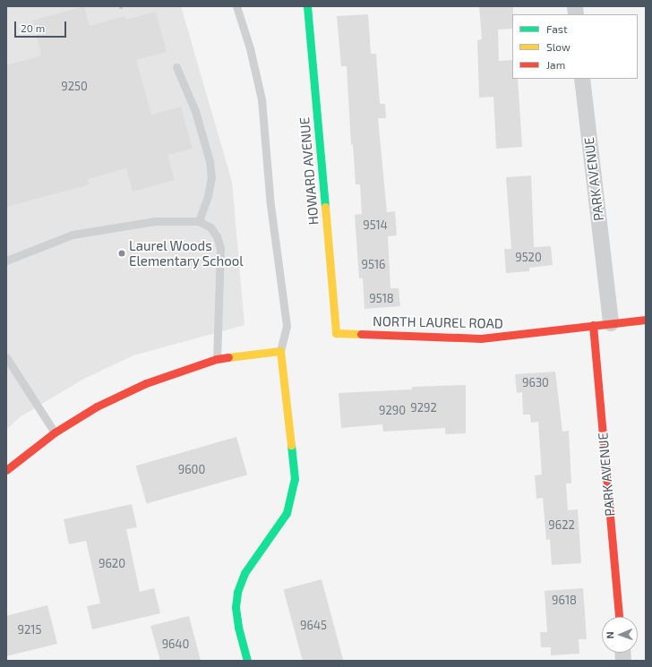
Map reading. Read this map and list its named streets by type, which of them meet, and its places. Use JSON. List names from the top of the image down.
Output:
{
  "streets": {
    "street": ["HOWARD AVENUE", "PARK AVENUE", "NORTH LAUREL ROAD"]
  },
  "crossings": [
    ["HOWARD AVENUE", "NORTH LAUREL ROAD"],
    ["PARK AVENUE", "NORTH LAUREL ROAD"]
  ],
  "places": ["Laurel Woods Elementary School"],
  "house_numbers": [
    "9250",
    "9514",
    "9520",
    "9516",
    "9518",
    "9630",
    "9292",
    "9290",
    "9600",
    "9622",
    "9620",
    "9618",
    "9645",
    "9215",
    "9640"
  ],
  "legend": ["Fast", "Slow", "Jam"],
  "scale_bar": "20 m",
  "north": "left"
}
